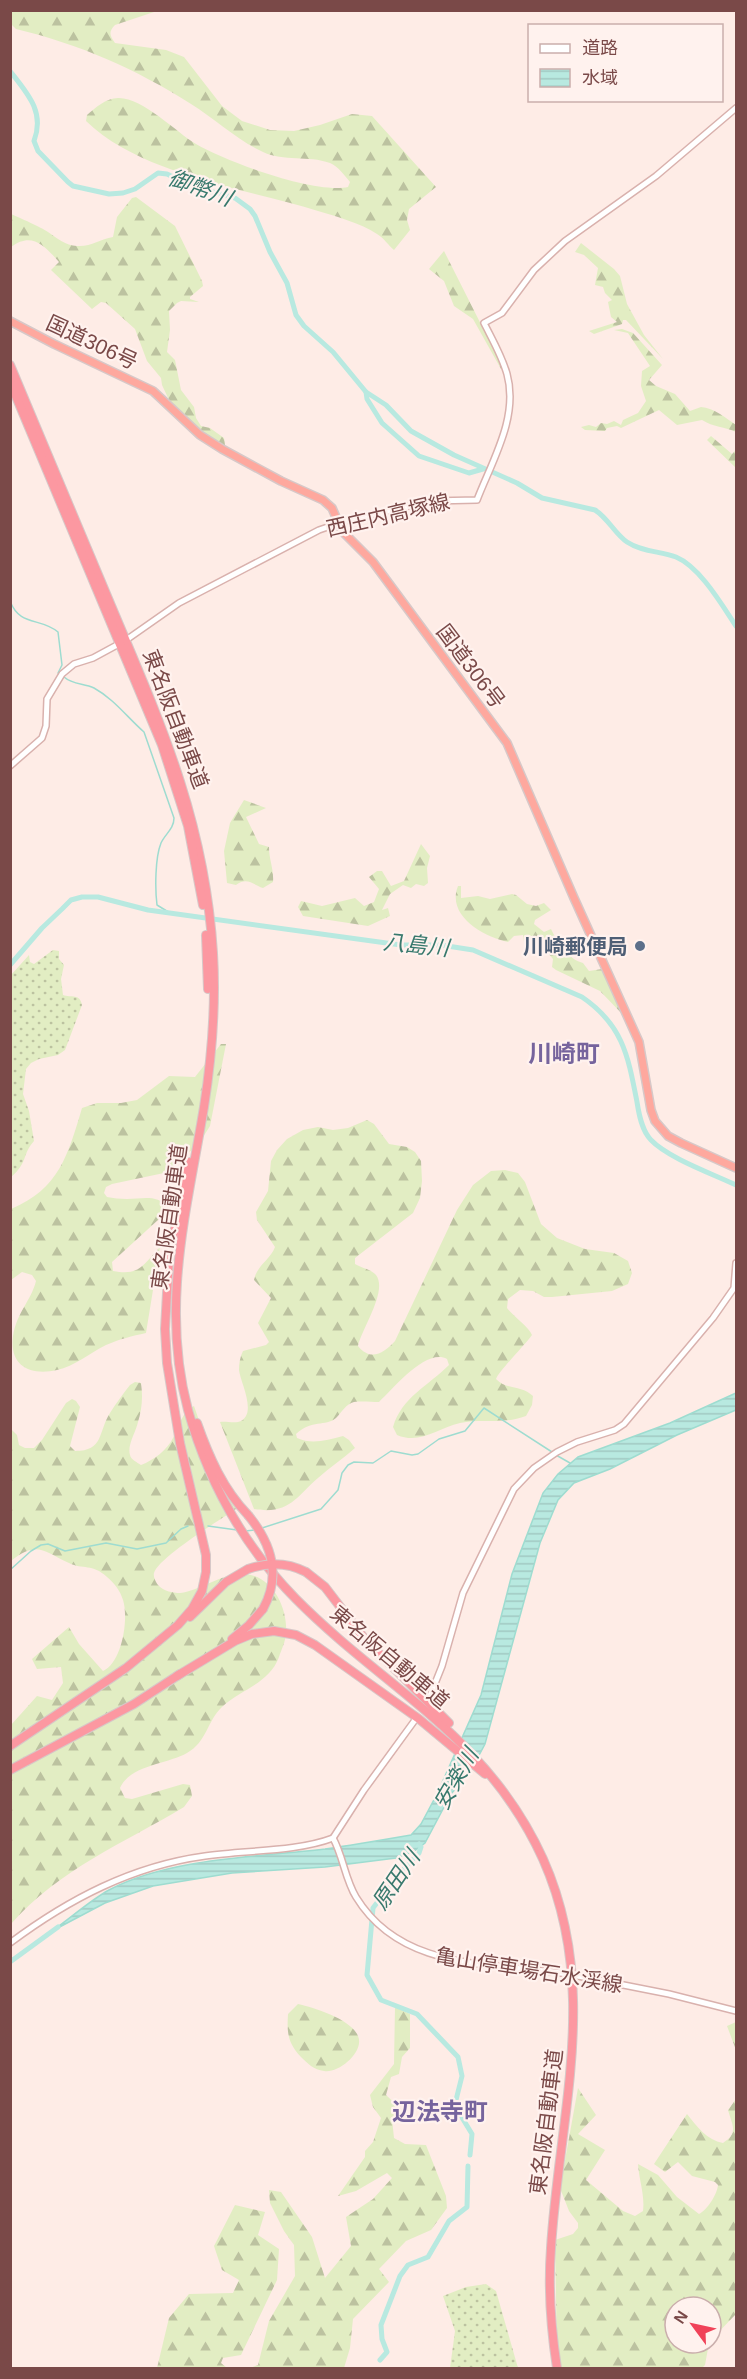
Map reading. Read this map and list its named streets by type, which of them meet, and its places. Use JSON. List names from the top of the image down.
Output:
{
  "streets": {
    "highway": ["国道306号", "東名阪自動車道"],
    "main road": ["西庄内高塚線", "亀山停車場石水渓線"]
  },
  "crossings": [
    ["国道306号", "西庄内高塚線"]
  ],
  "districts": ["川崎町", "辺法寺町"],
  "water": [
    "御幣川",
    "八島川",
    "安楽川",
    "原田川"
  ],
  "places": ["川崎郵便局"],
  "legend": ["道路", "水域"],
  "north": "top left"
}
